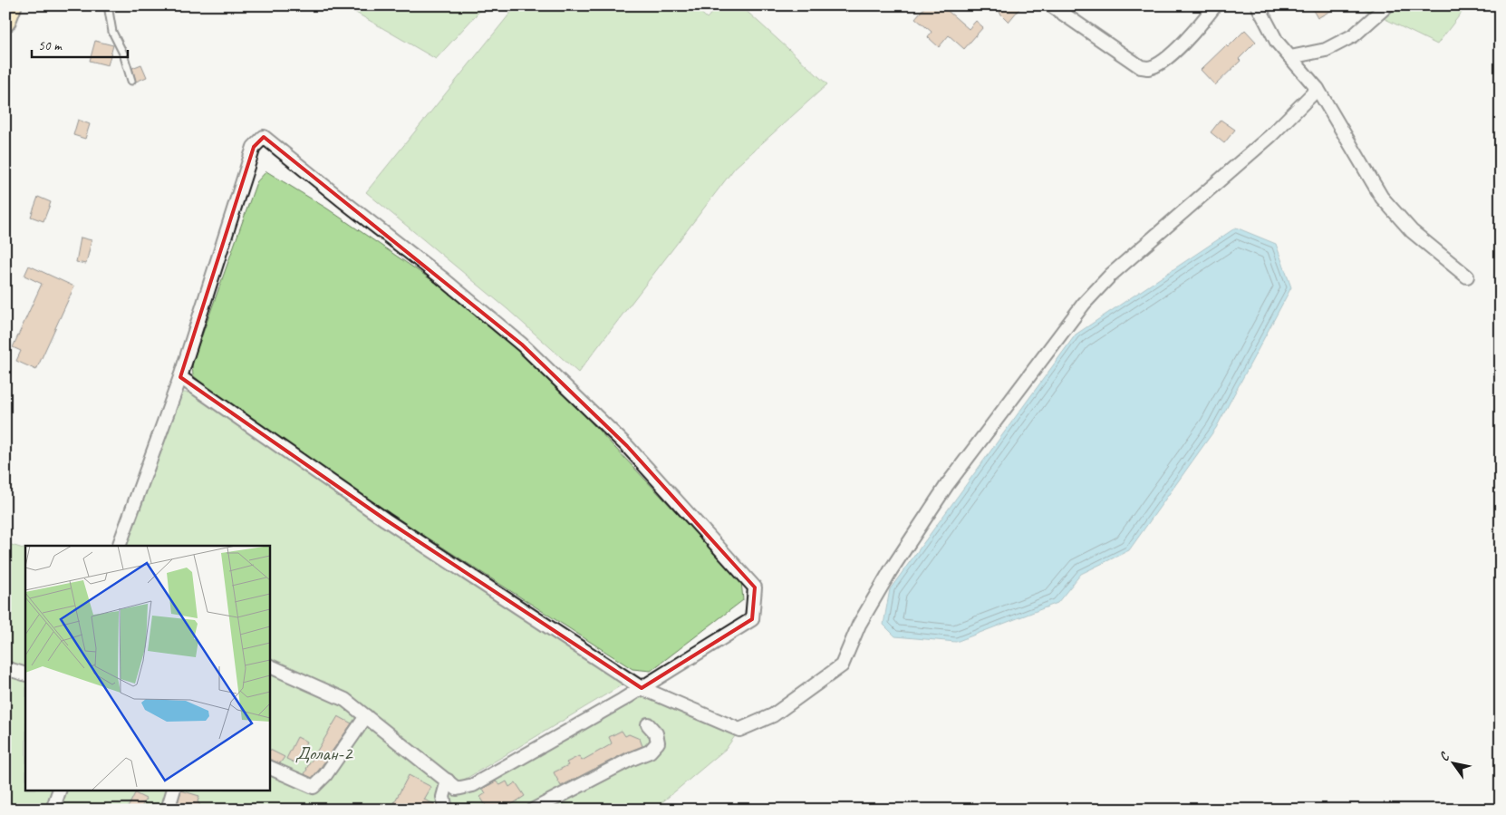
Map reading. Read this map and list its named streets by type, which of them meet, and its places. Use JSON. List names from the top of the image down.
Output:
{
  "parks": ["Долан-2"],
  "scale_bar": "50 m",
  "north": "top left"
}
